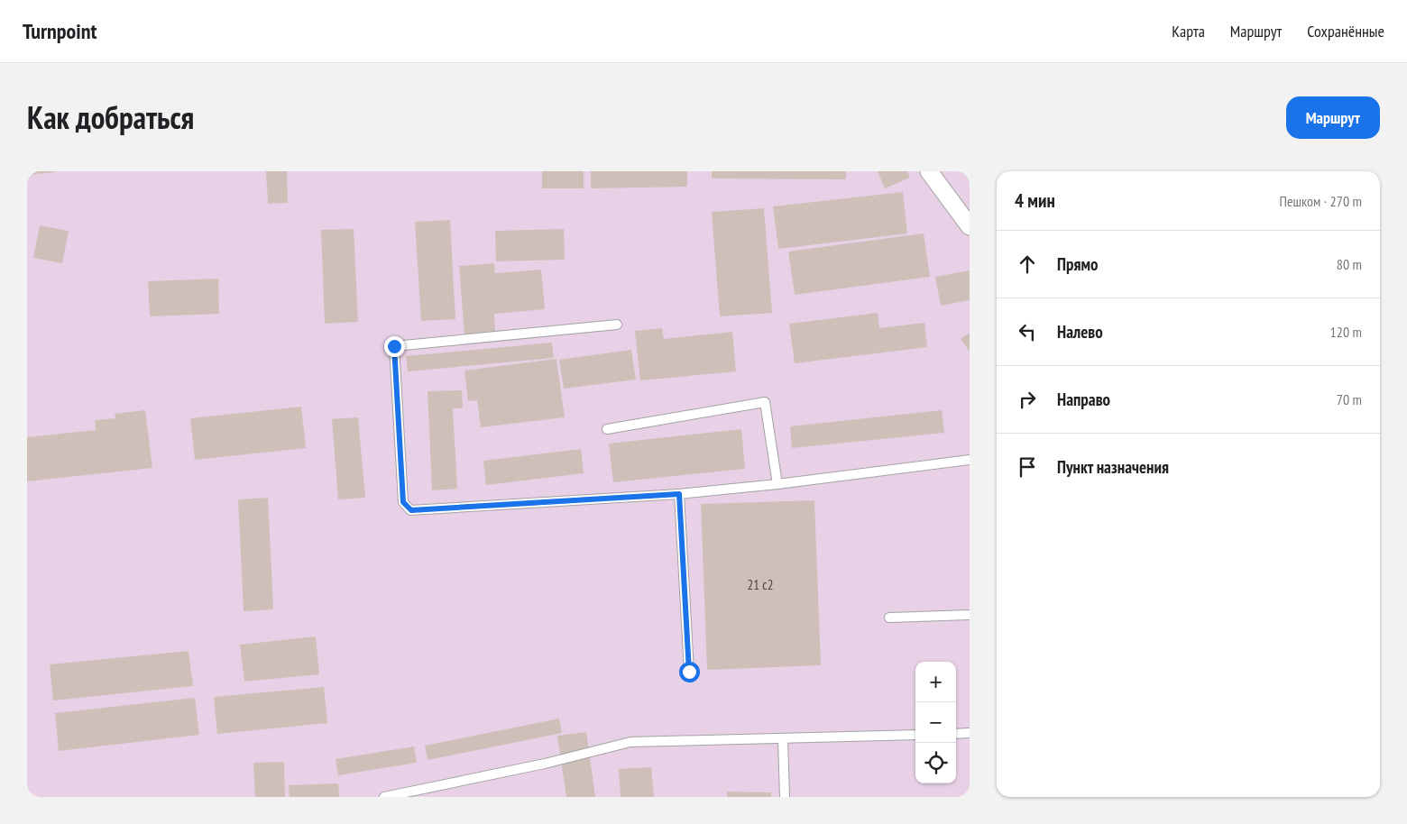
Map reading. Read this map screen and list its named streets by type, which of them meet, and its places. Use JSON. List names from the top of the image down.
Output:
{
  "house_numbers": ["21 с2"],
  "page": {
    "header": "Turnpoint",
    "nav": ["Карта", "Маршрут", "Сохранённые"],
    "title": "Как добраться",
    "buttons": "Маршрут",
    "heading": ["4 мин", "Пешком · 270 m"],
    "list": [
      ["Прямо", "80 m"],
      ["Налево", "120 m"],
      ["Направо", "70 m"],
      "Пункт назначения"
    ],
    "map_buttons": ["+", "−"]
  }
}
